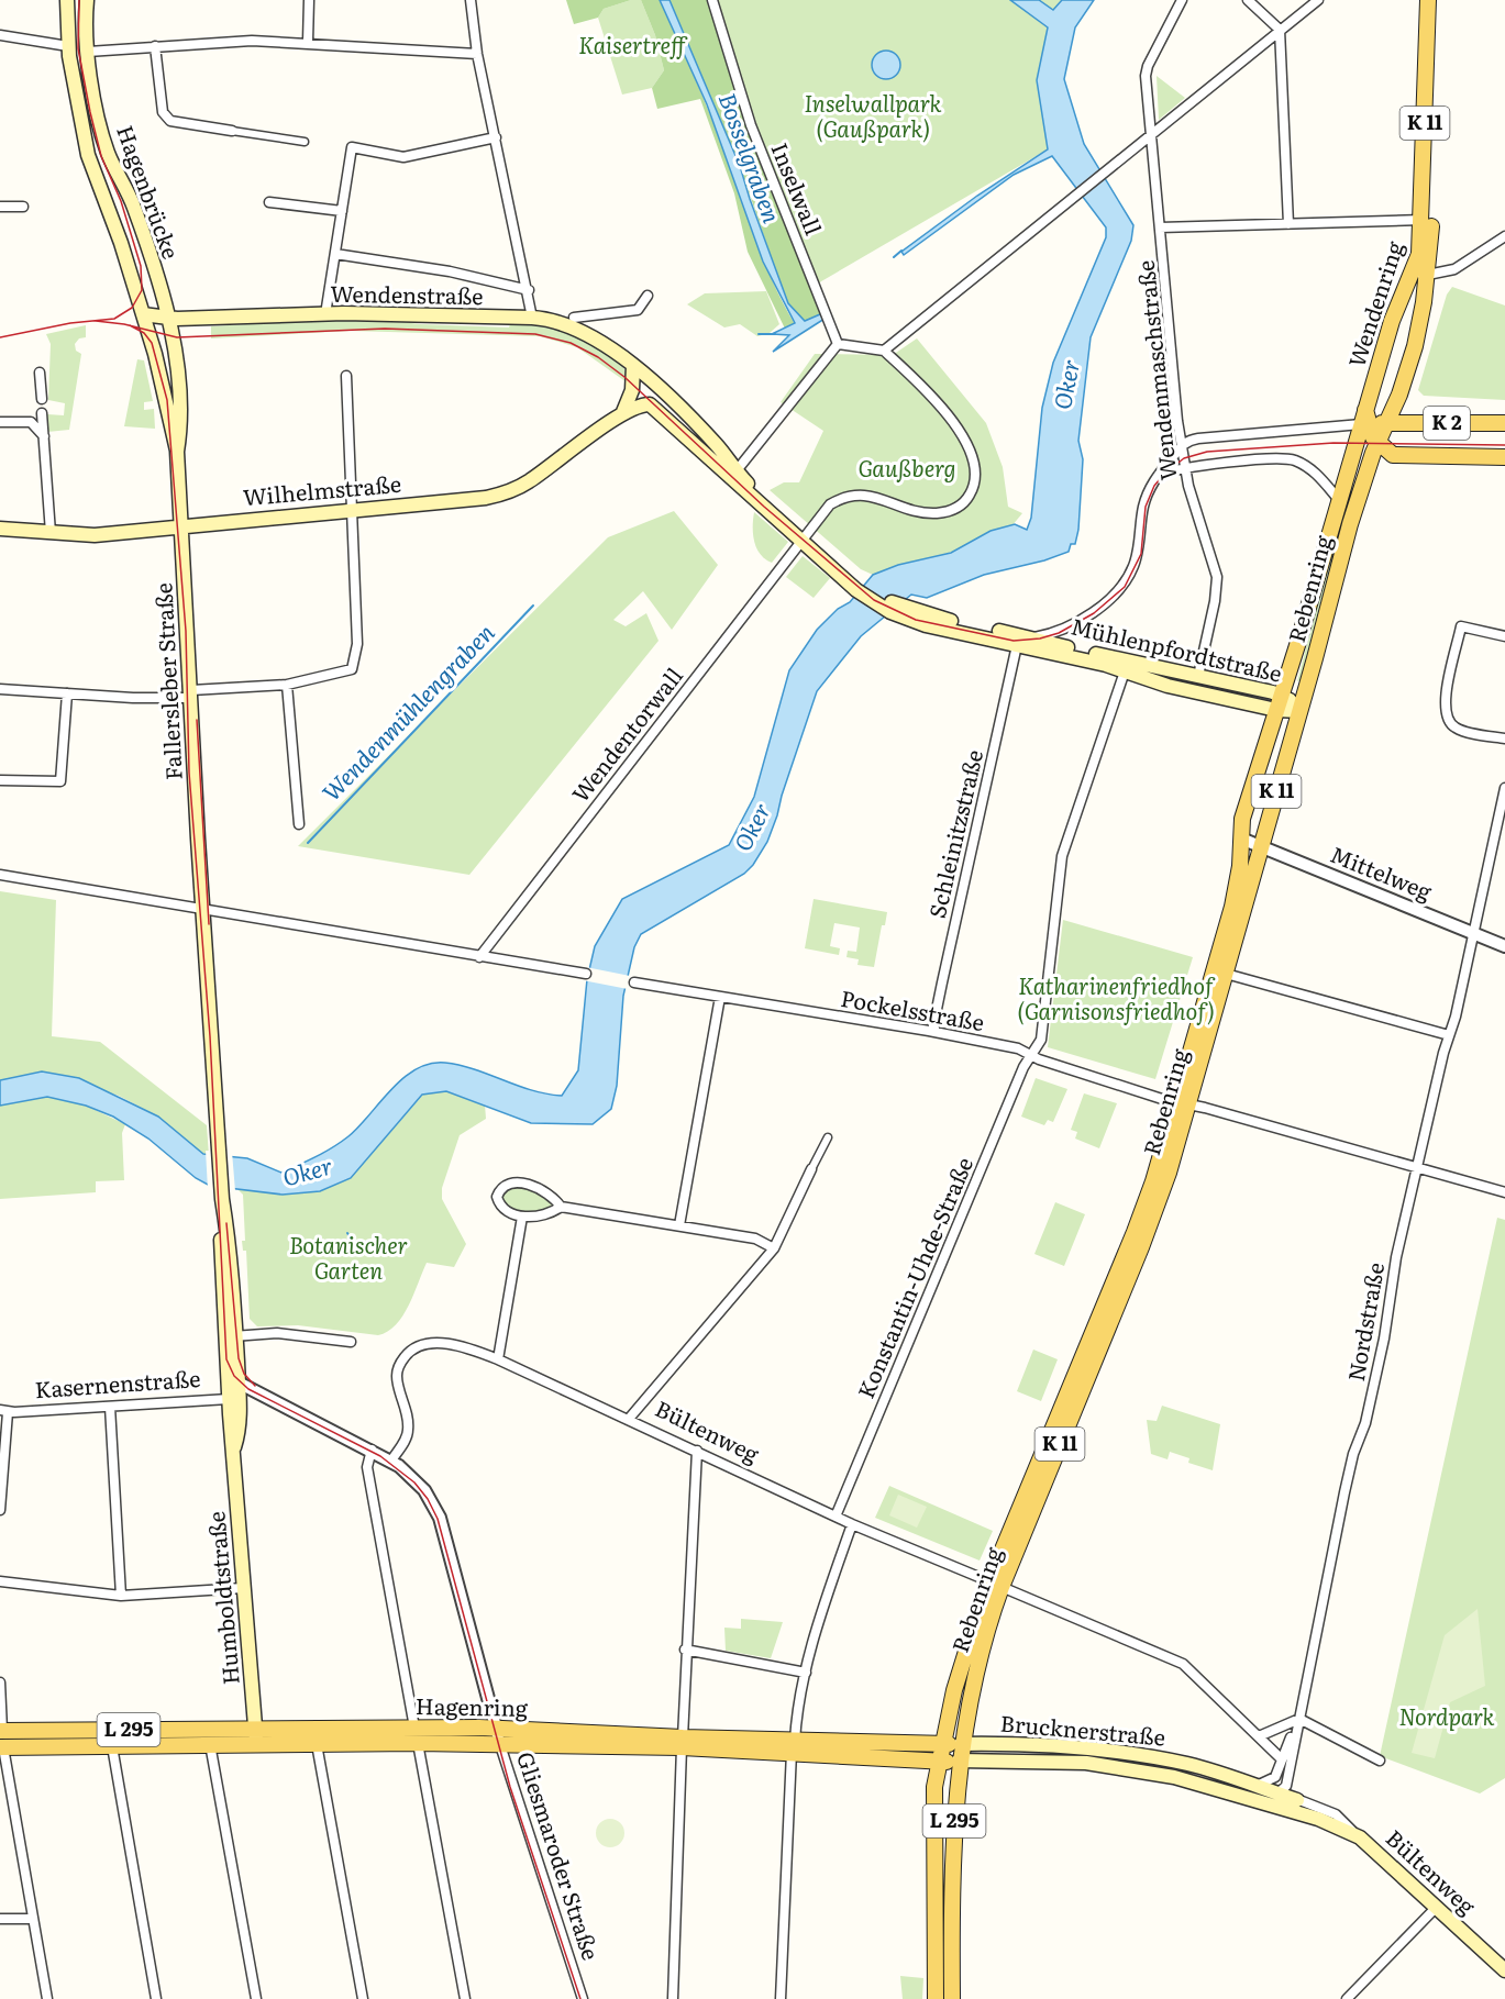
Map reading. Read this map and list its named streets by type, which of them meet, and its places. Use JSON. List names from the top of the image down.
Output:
{
  "streets": {
    "main road": [
      "K 11",
      "Hagenbrücke",
      "Wendenstraße",
      "Wendenring",
      "K 2",
      "Wilhelmstraße",
      "Rebenring",
      "Mühlenpfordtstraße",
      "Fallersleber Straße",
      "Bültenweg",
      "Humboldtstraße",
      "Hagenring",
      "L 295",
      "Brucknerstraße"
    ],
    "street": [
      "Inselwall",
      "Wendenmaschstraße",
      "Wendentorwall",
      "Schleinitzstraße",
      "Mittelweg",
      "Pockelsstraße",
      "Konstantin-Uhde-Straße",
      "Nordstraße",
      "Kasernenstraße",
      "Gliesmaroder Straße"
    ]
  },
  "crossings": [
    ["K 11", "Rebenring"],
    ["K 11", "L 295"],
    ["K 11", "Brucknerstraße"],
    ["Hagenbrücke", "Wendenstraße"],
    ["Hagenbrücke", "Fallersleber Straße"],
    ["Wendenstraße", "Mühlenpfordtstraße"],
    ["Wendenstraße", "Fallersleber Straße"],
    ["Wendenring", "K 2"],
    ["Wendenring", "Rebenring"],
    ["Wendenmaschstraße", "Mühlenpfordtstraße"],
    ["K 2", "Rebenring"],
    ["Wilhelmstraße", "Fallersleber Straße"],
    ["Rebenring", "Mühlenpfordtstraße"],
    ["Rebenring", "Mittelweg"],
    ["Rebenring", "Pockelsstraße"],
    ["Rebenring", "Bültenweg"],
    ["Rebenring", "Hagenring"],
    ["Rebenring", "L 295"],
    ["Rebenring", "Brucknerstraße"],
    ["Mühlenpfordtstraße", "Wendentorwall"],
    ["Mühlenpfordtstraße", "Schleinitzstraße"],
    ["Mühlenpfordtstraße", "Konstantin-Uhde-Straße"],
    ["Fallersleber Straße", "Humboldtstraße"],
    ["Schleinitzstraße", "Pockelsstraße"],
    ["Mittelweg", "Nordstraße"],
    ["Pockelsstraße", "Konstantin-Uhde-Straße"],
    ["Pockelsstraße", "Nordstraße"],
    ["Konstantin-Uhde-Straße", "Bültenweg"],
    ["Nordstraße", "Bültenweg"],
    ["Nordstraße", "Brucknerstraße"],
    ["Kasernenstraße", "Humboldtstraße"],
    ["Bültenweg", "Brucknerstraße"],
    ["Bültenweg", "Gliesmaroder Straße"],
    ["Humboldtstraße", "Hagenring"],
    ["Humboldtstraße", "Gliesmaroder Straße"],
    ["Hagenring", "L 295"],
    ["Hagenring", "Gliesmaroder Straße"],
    ["L 295", "Brucknerstraße"]
  ],
  "water": ["Bosselgraben", "Oker", "Wendenmühlengraben"],
  "parks": [
    "Kaisertreff",
    "Inselwallpark (Gaußpark)",
    "Gaußberg",
    "Katharinenfriedhof (Garnisonsfriedhof)",
    "Botanischer Garten",
    "Nordpark"
  ]
}
